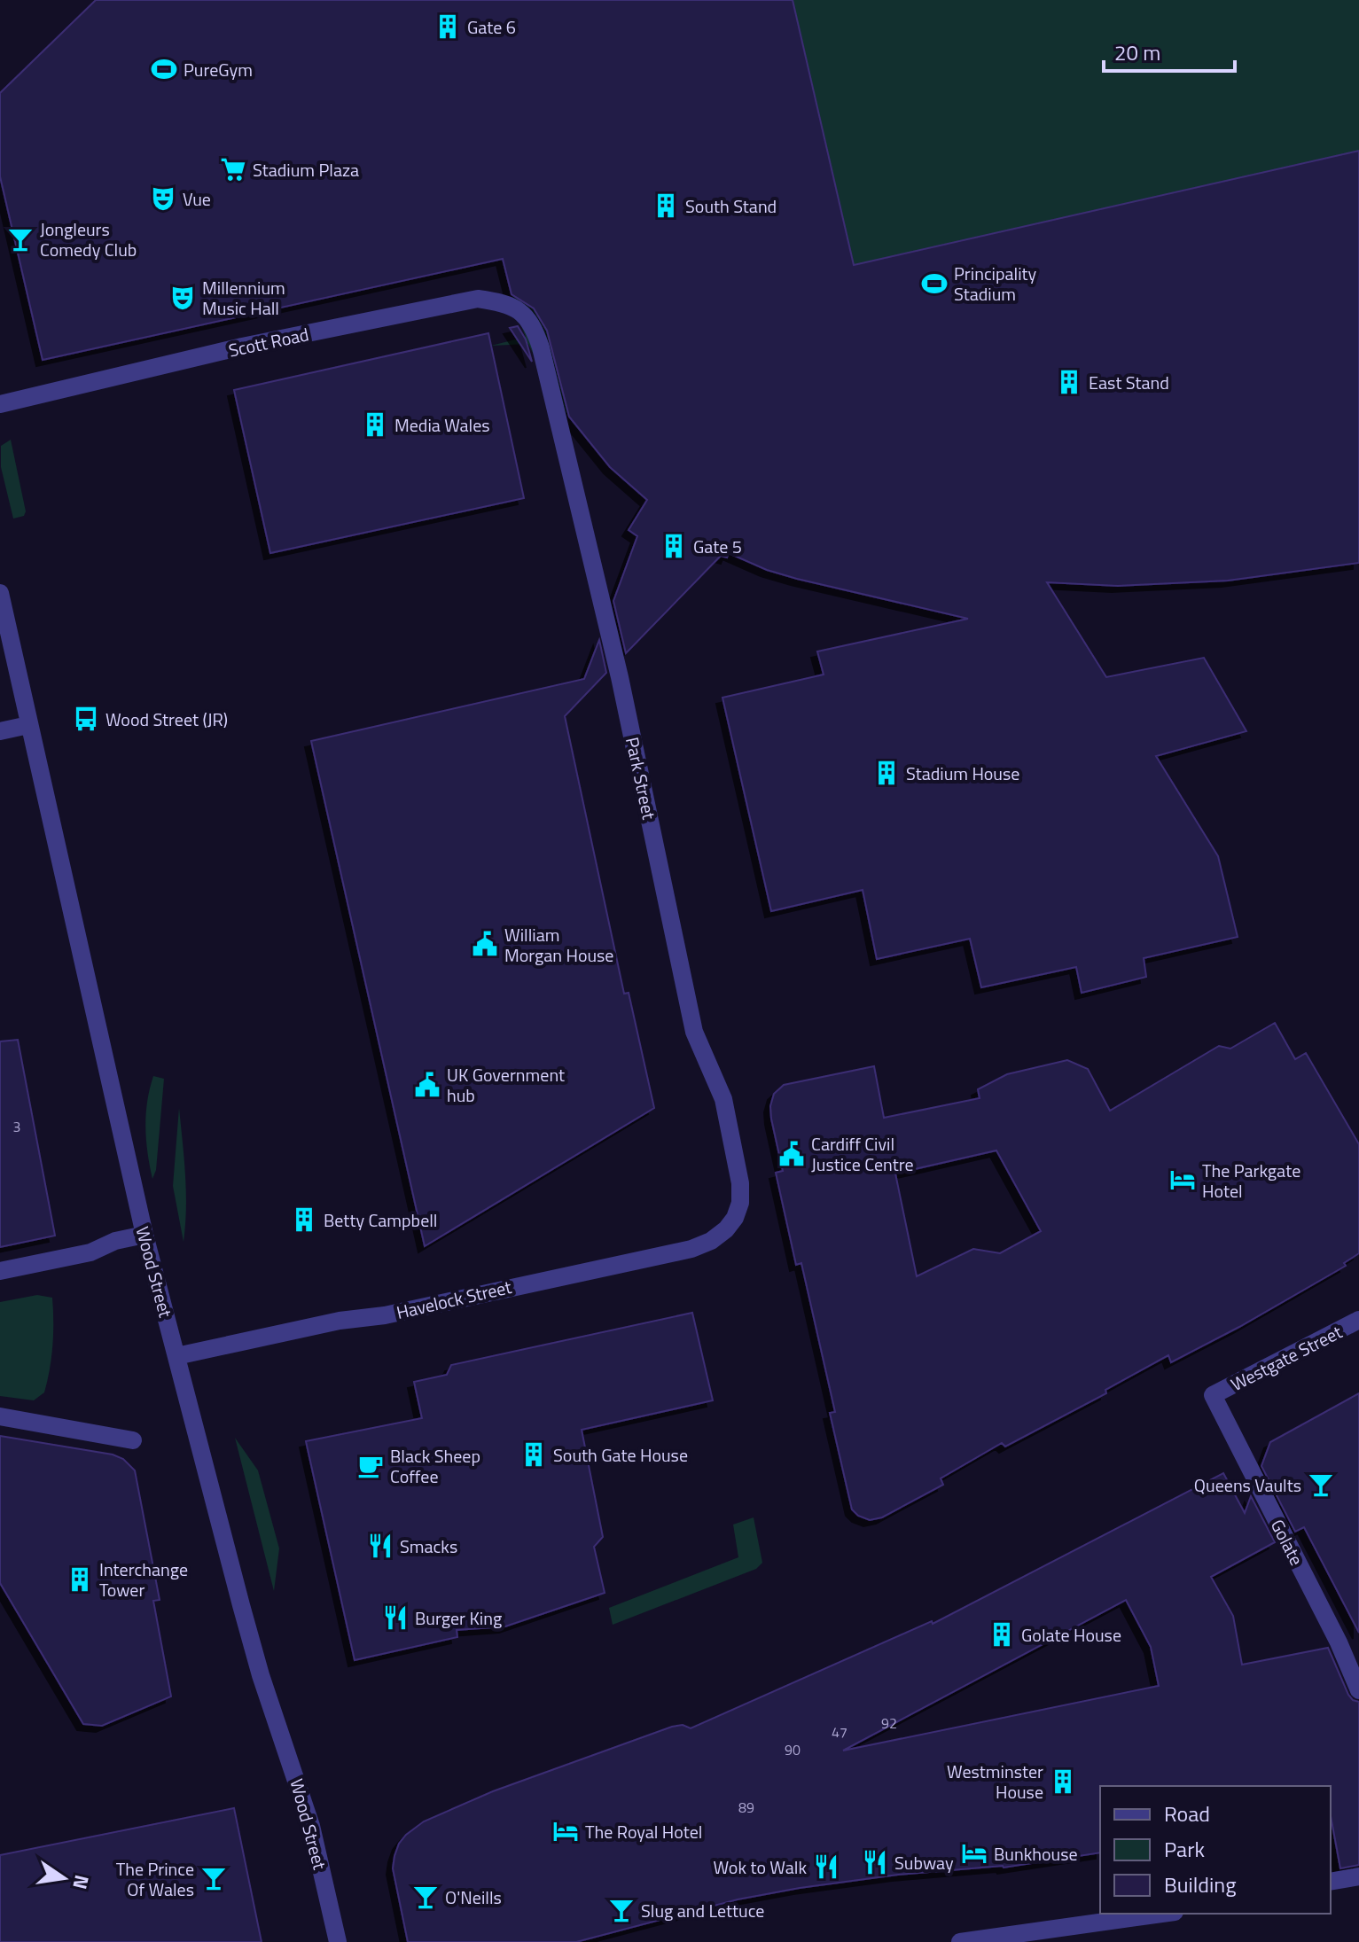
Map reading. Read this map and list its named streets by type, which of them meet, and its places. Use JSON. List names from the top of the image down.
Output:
{
  "streets": {
    "street": [
      "Scott Road",
      "Park Street",
      "Wood Street",
      "Havelock Street",
      "Westgate Street",
      "Golate"
    ]
  },
  "crossings": [
    ["Scott Road", "Park Street"],
    ["Park Street", "Havelock Street"],
    ["Wood Street", "Havelock Street"],
    ["Westgate Street", "Golate"]
  ],
  "places": {
    "building": [
      "Gate 6",
      "South Stand",
      "East Stand",
      "Media Wales",
      "Gate 5",
      "Stadium House",
      "Betty Campbell",
      "South Gate House",
      "Interchange Tower",
      "Golate House",
      "Westminster House"
    ],
    "sports": ["PureGym", "Principality Stadium"],
    "supermarket": ["Stadium Plaza"],
    "theatre": ["Vue", "Millennium Music Hall"],
    "bar": [
      "Jongleurs Comedy Club",
      "Queens Vaults",
      "The Prince Of Wales",
      "O'Neills",
      "Slug and Lettuce"
    ],
    "bus stop": ["Wood Street (JR)"],
    "public building": ["William Morgan House", "UK Government hub", "Cardiff Civil Justice Centre"],
    "hotel": ["The Parkgate Hotel", "The Royal Hotel", "Bunkhouse"],
    "cafe": ["Black Sheep Coffee"],
    "restaurant": [
      "Smacks",
      "Burger King",
      "Subway",
      "Wok to Walk"
    ]
  },
  "house_numbers": [
    "3",
    "92",
    "47",
    "90",
    "89"
  ],
  "legend": ["Road", "Park", "Building"],
  "scale_bar": "20 m",
  "north": "right"
}
